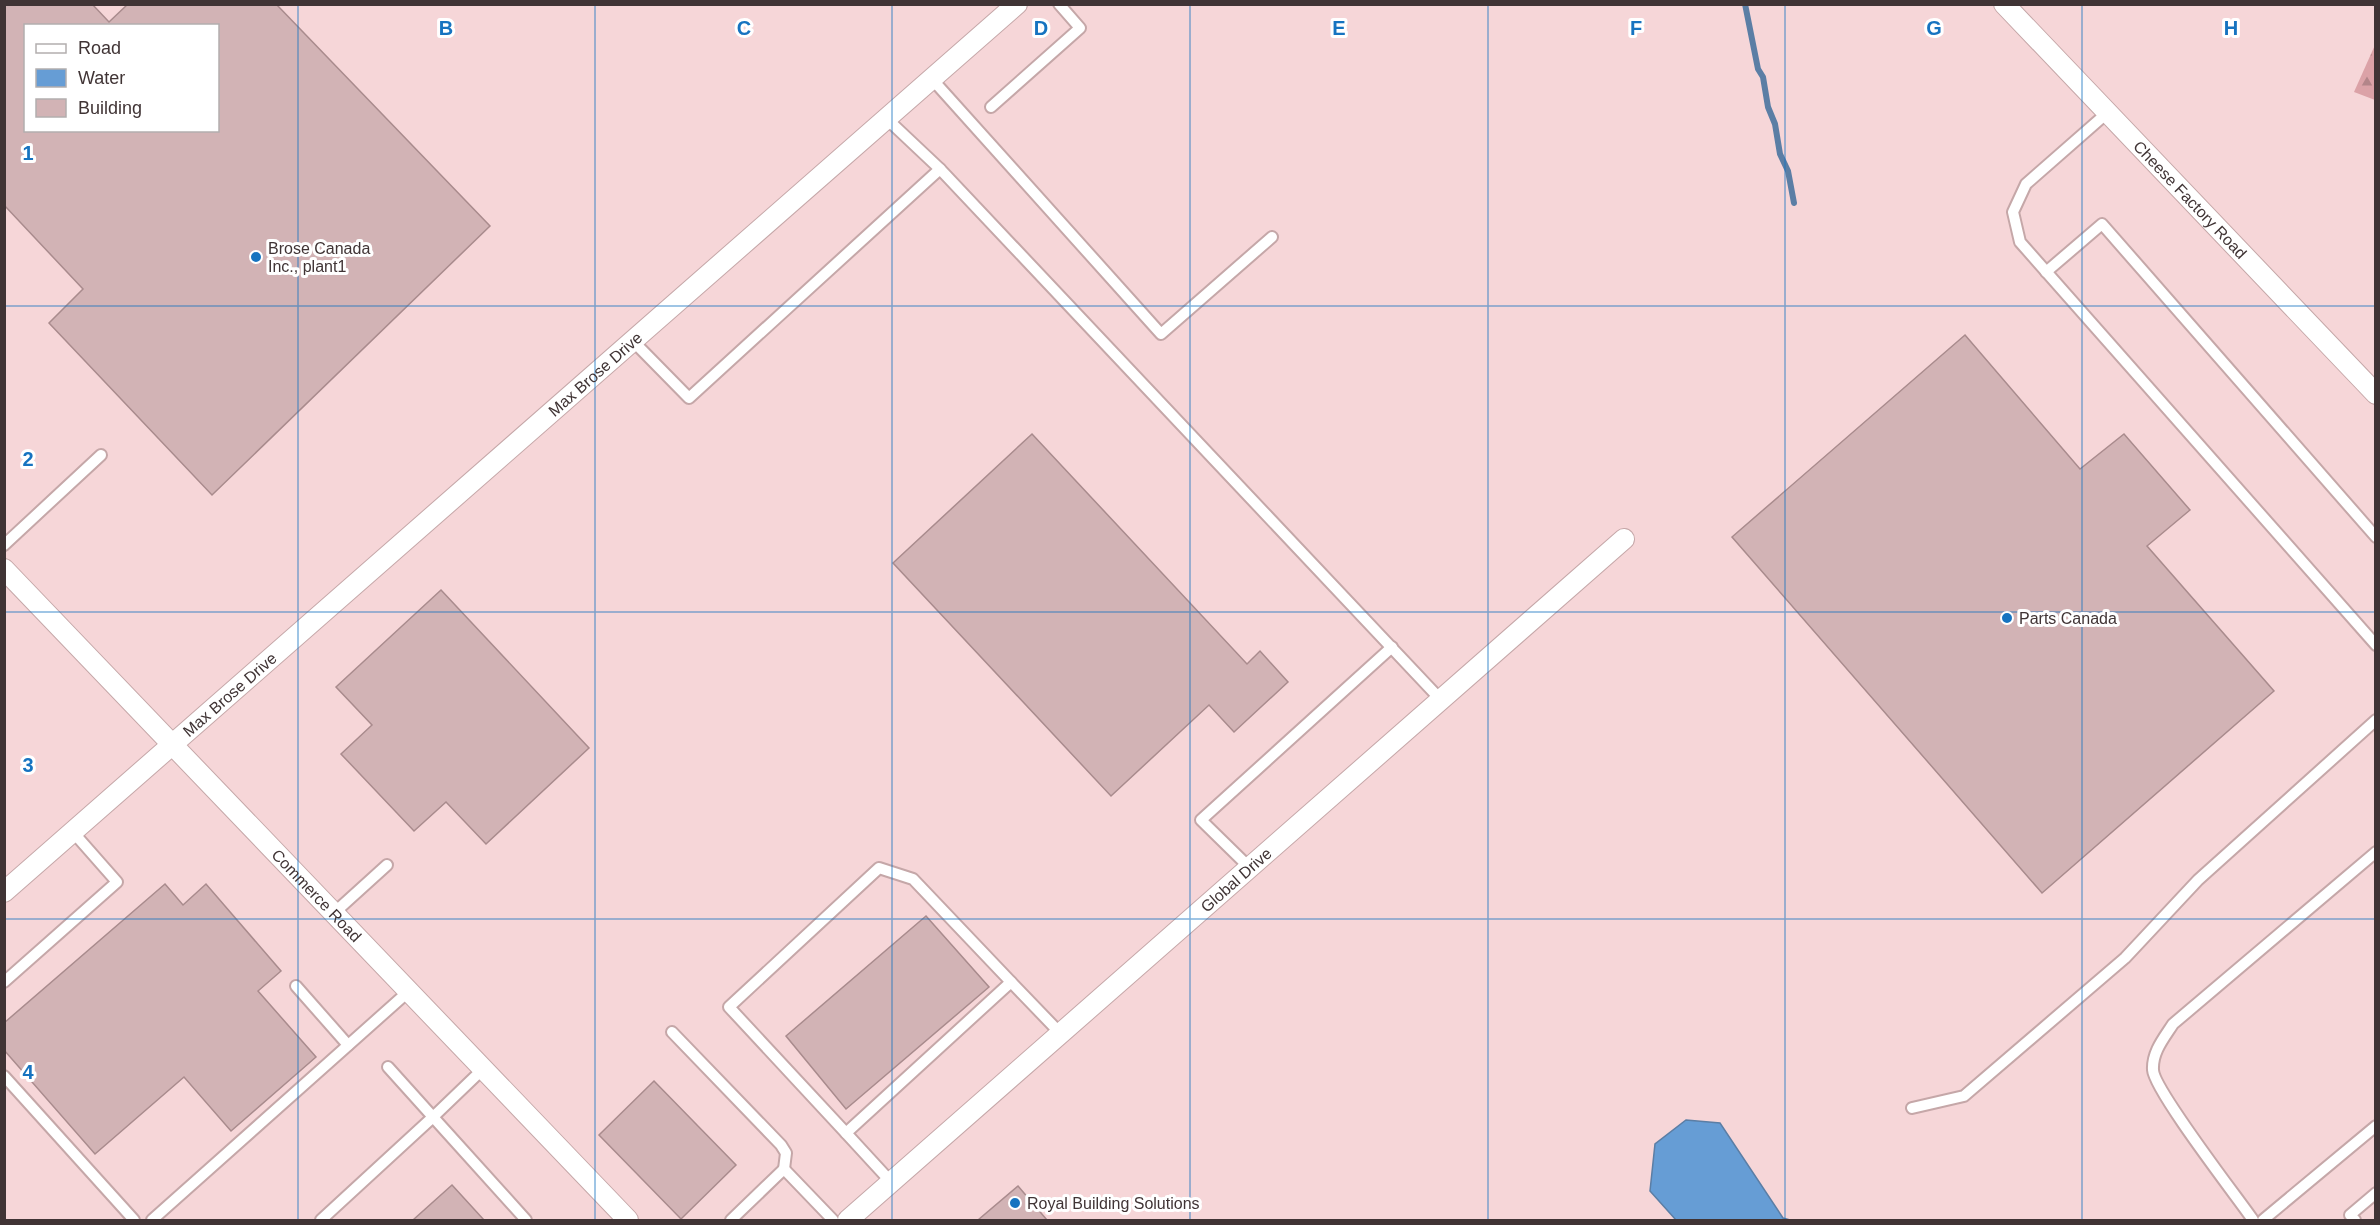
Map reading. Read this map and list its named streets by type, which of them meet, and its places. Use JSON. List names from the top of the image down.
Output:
{
  "streets": {
    "street": [
      "Cheese Factory Road",
      "Max Brose Drive",
      "Global Drive",
      "Commerce Road"
    ]
  },
  "crossings": [
    ["Max Brose Drive", "Commerce Road"]
  ],
  "places": ["Brose Canada Inc., plant1", "Parts Canada", "Royal Building Solutions"],
  "legend": ["Road", "Water", "Building"],
  "grid": {
    "columns": [
      "B",
      "C",
      "D",
      "E",
      "F",
      "G",
      "H"
    ],
    "rows": [
      "1",
      "2",
      "3",
      "4"
    ]
  }
}
